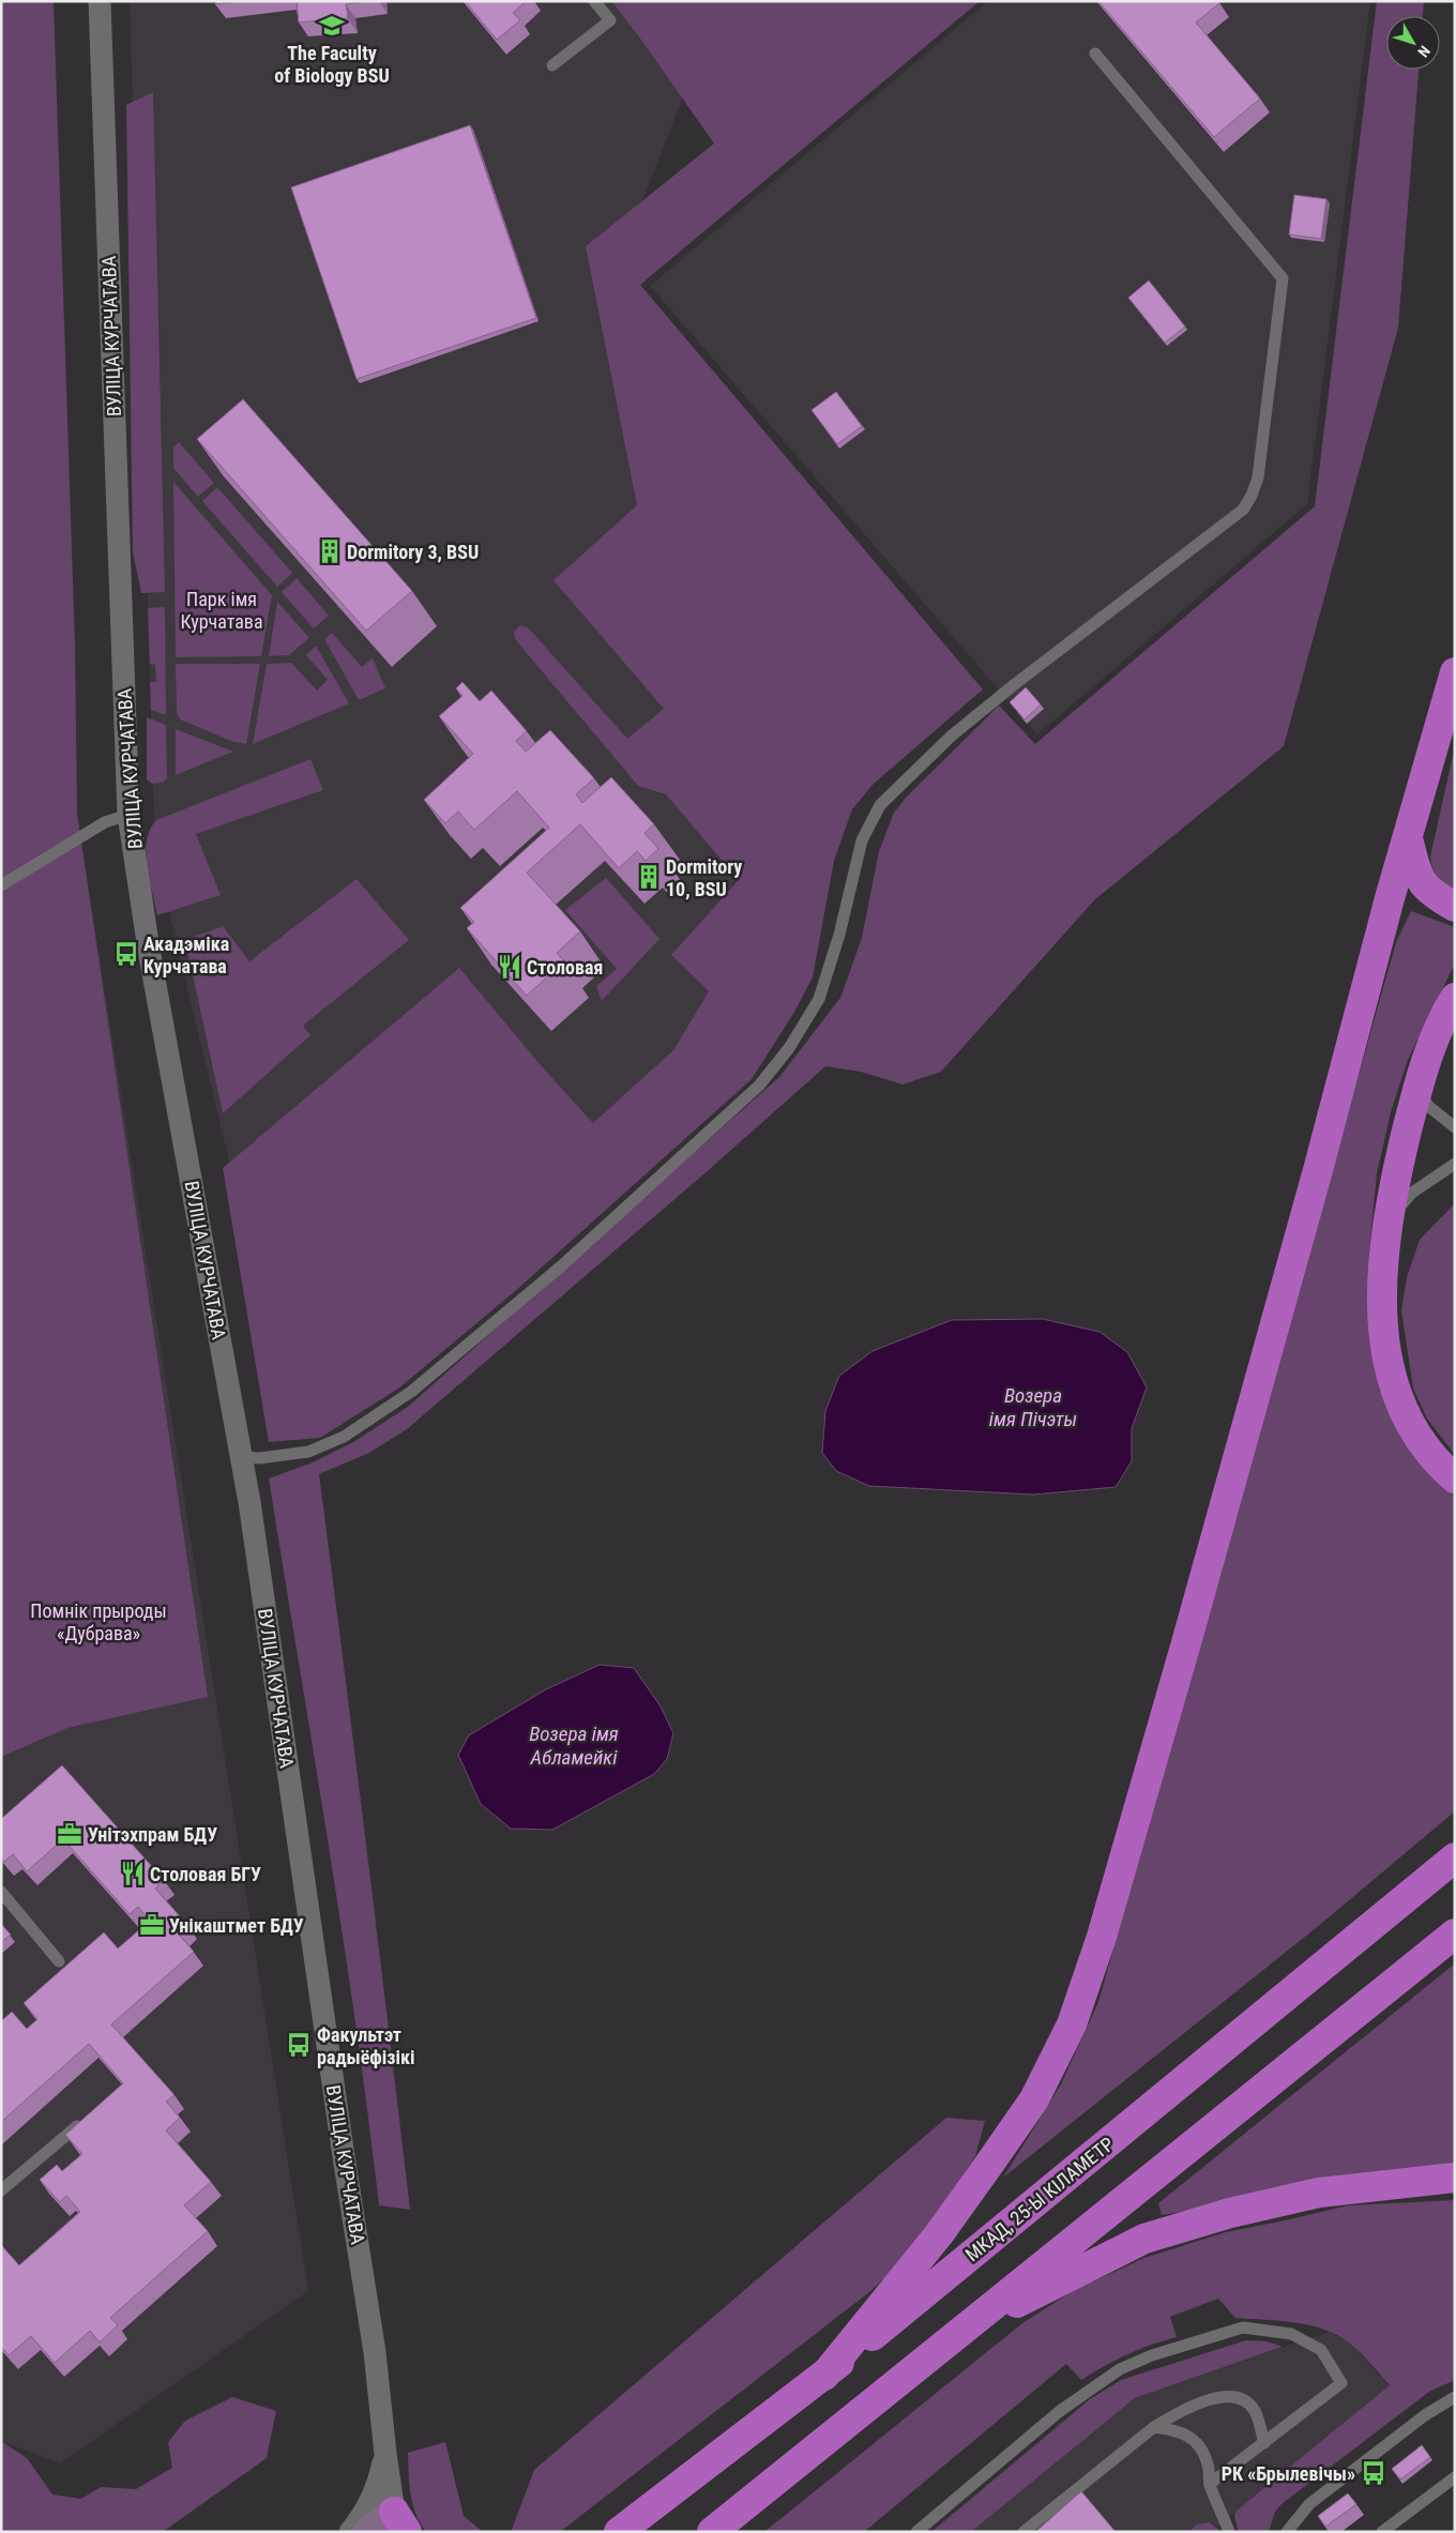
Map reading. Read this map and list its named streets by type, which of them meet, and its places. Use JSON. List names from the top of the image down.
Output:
{
  "streets": {
    "highway": ["МКАД, 25-Ы КІЛАМЕТР"],
    "street": ["ВУЛІЦА КУРЧАТАВА"]
  },
  "water": ["Возера імя Пічэты", "Возера імя Абламейкі"],
  "parks": ["Парк імя Курчатава", "Помнік прыроды «Дубрава»"],
  "places": {
    "school or university": ["The Faculty of Biology BSU"],
    "building": ["Dormitory 3, BSU", "Dormitory 10, BSU"],
    "bus stop": ["Акадэміка Курчатава", "Факультэт радыёфізікі", "РК «Брылевічы»"],
    "restaurant": ["Столовая", "Столовая БГУ"],
    "office": ["Унітэхпрам БДУ", "Унікаштмет БДУ"]
  },
  "north": "bottom right"
}
